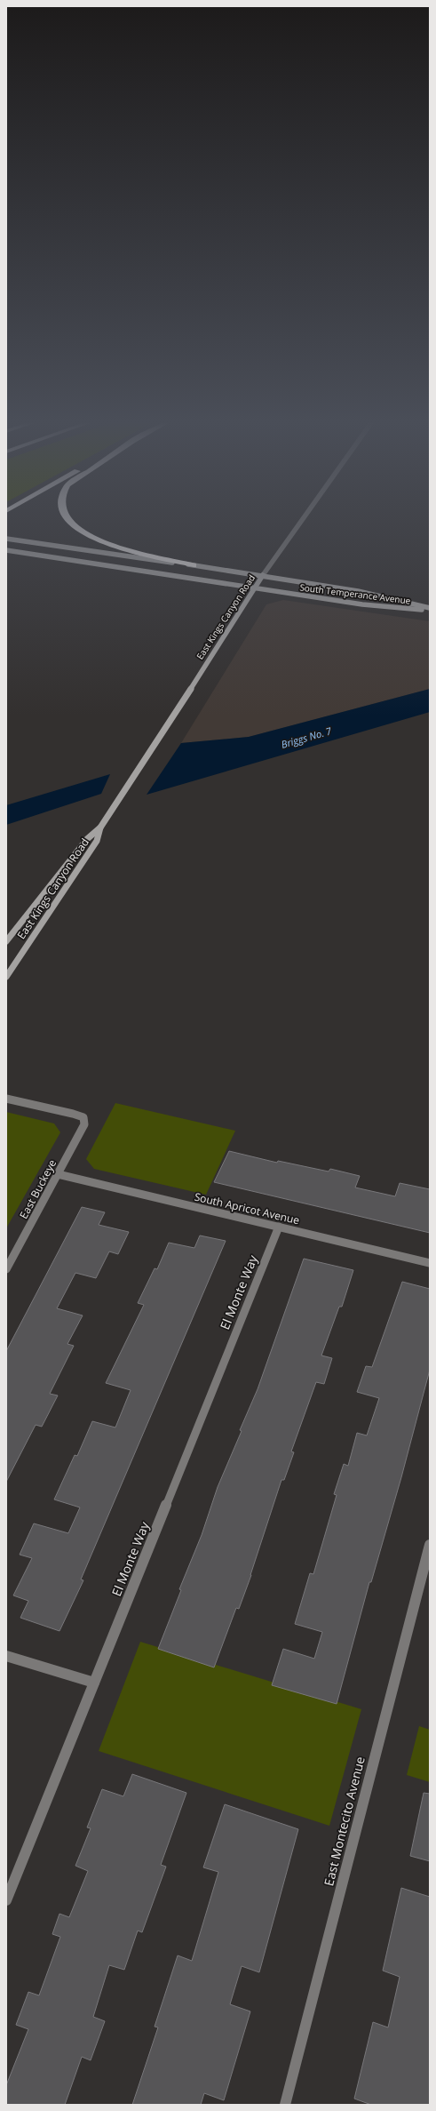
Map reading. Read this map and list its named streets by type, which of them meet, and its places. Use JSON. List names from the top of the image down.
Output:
{
  "streets": {
    "main road": ["South Temperance Avenue", "East Kings Canyon Road"],
    "street": [
      "East Buckeye",
      "South Apricot Avenue",
      "El Monte Way",
      "East Montecito Avenue"
    ]
  },
  "crossings": [
    ["South Temperance Avenue", "East Kings Canyon Road"],
    ["East Buckeye", "South Apricot Avenue"],
    ["South Apricot Avenue", "El Monte Way"]
  ],
  "water": ["Briggs No. 7"]
}
